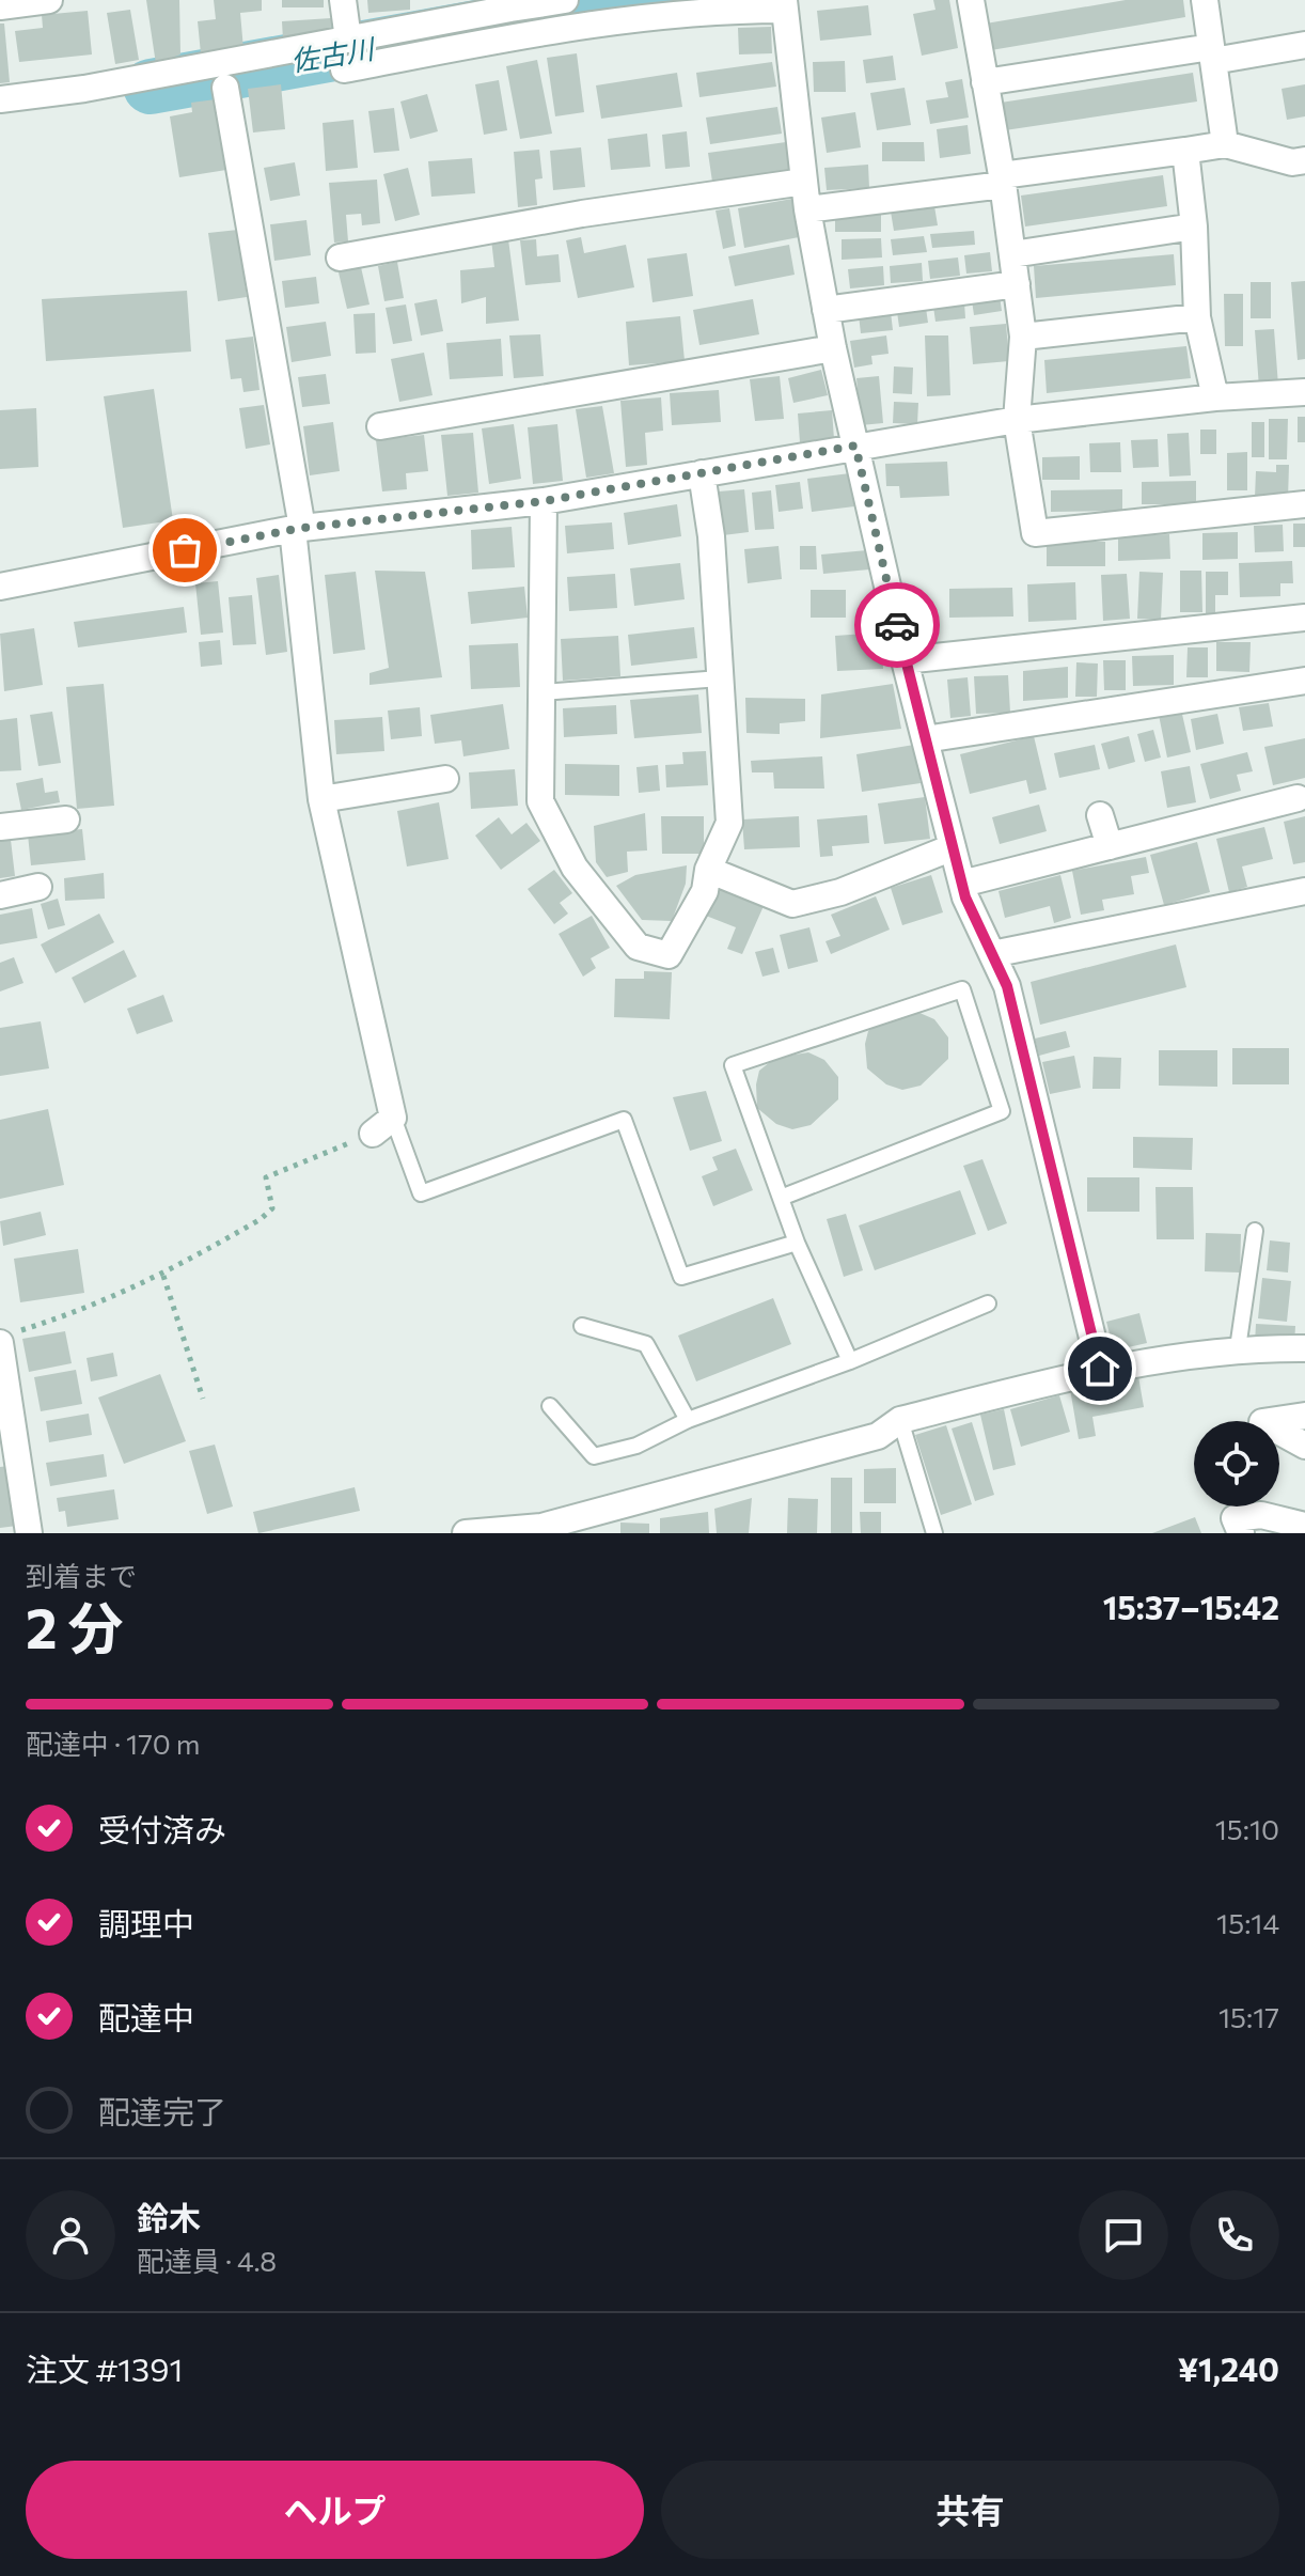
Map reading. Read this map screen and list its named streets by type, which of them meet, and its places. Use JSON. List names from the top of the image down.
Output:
{
  "water": ["佐古川"],
  "page": {
    "heading": ["2 分", "到着まで", "15:37–15:42"],
    "panel": [
      "鈴木",
      "配達員 · 4.8",
      "注文 #1391",
      "¥1,240"
    ],
    "bar": "配達中 · 170 m",
    "list": [
      ["受付済み", "15:10"],
      ["調理中", "15:14"],
      ["配達中", "15:17"],
      "配達完了"
    ],
    "buttons": ["ヘルプ", "共有"]
  }
}
